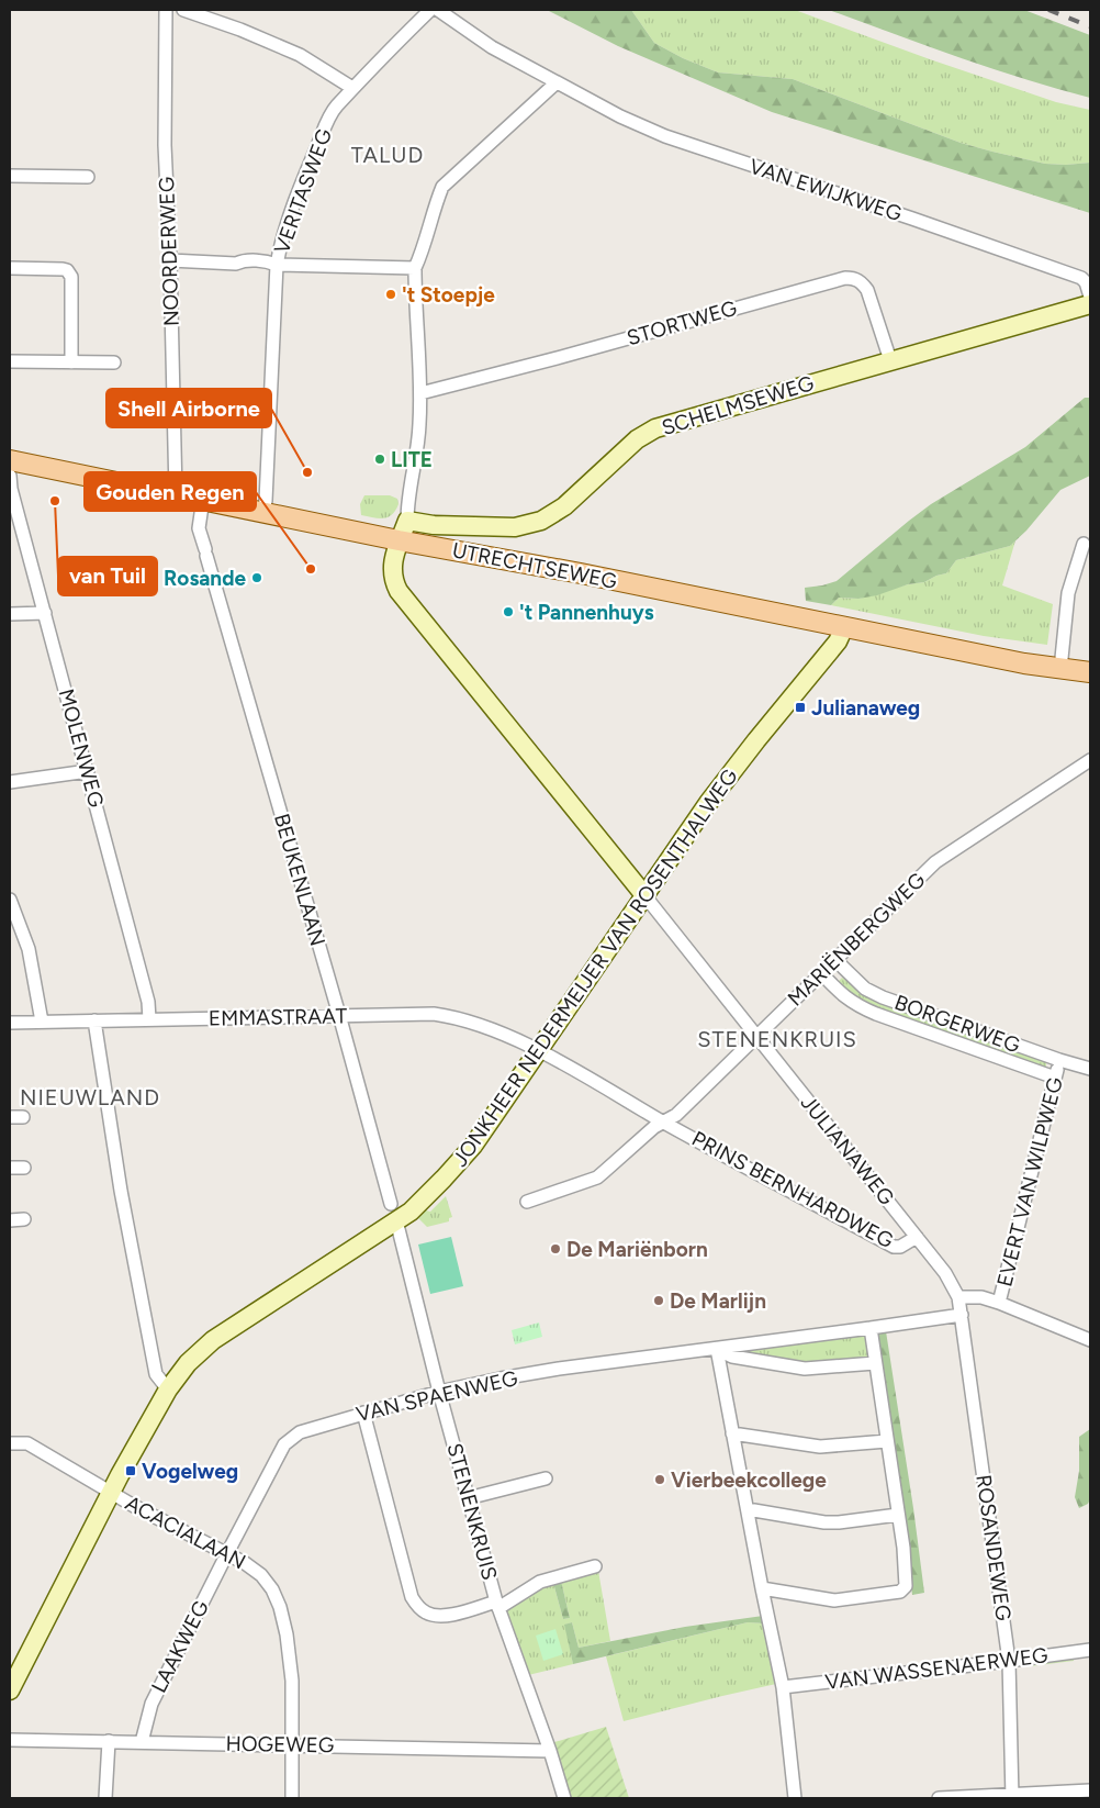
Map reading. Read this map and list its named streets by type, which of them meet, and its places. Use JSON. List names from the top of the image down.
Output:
{
  "streets": {
    "main road": ["UTRECHTSEWEG"],
    "street": [
      "VAN EWIJKWEG",
      "VERITASWEG",
      "NOORDERWEG",
      "STORTWEG",
      "SCHELMSEWEG",
      "MOLENWEG",
      "BEUKENLAAN",
      "MARIËNBERGWEG",
      "JONKHEER NEDERMEIJER VAN ROSENTHALWEG",
      "EMMASTRAAT",
      "BORGERWEG",
      "JULIANAWEG",
      "EVERT VAN WILPWEG",
      "PRINS BERNHARDWEG",
      "VAN SPAENWEG",
      "STENENKRUIS",
      "ACACIALAAN",
      "ROSANDEWEG",
      "LAAKWEG",
      "VAN WASSENAERWEG",
      "HOGEWEG"
    ]
  },
  "crossings": [
    ["VERITASWEG", "UTRECHTSEWEG"],
    ["NOORDERWEG", "UTRECHTSEWEG"],
    ["STORTWEG", "SCHELMSEWEG"],
    ["SCHELMSEWEG", "JULIANAWEG"],
    ["UTRECHTSEWEG", "MOLENWEG"],
    ["UTRECHTSEWEG", "BEUKENLAAN"],
    ["UTRECHTSEWEG", "JONKHEER NEDERMEIJER VAN ROSENTHALWEG"],
    ["UTRECHTSEWEG", "JULIANAWEG"],
    ["MOLENWEG", "EMMASTRAAT"],
    ["BEUKENLAAN", "JONKHEER NEDERMEIJER VAN ROSENTHALWEG"],
    ["BEUKENLAAN", "EMMASTRAAT"],
    ["BEUKENLAAN", "STENENKRUIS"],
    ["MARIËNBERGWEG", "BORGERWEG"],
    ["MARIËNBERGWEG", "JULIANAWEG"],
    ["MARIËNBERGWEG", "PRINS BERNHARDWEG"],
    ["JONKHEER NEDERMEIJER VAN ROSENTHALWEG", "EMMASTRAAT"],
    ["JONKHEER NEDERMEIJER VAN ROSENTHALWEG", "JULIANAWEG"],
    ["JONKHEER NEDERMEIJER VAN ROSENTHALWEG", "PRINS BERNHARDWEG"],
    ["JONKHEER NEDERMEIJER VAN ROSENTHALWEG", "STENENKRUIS"],
    ["JONKHEER NEDERMEIJER VAN ROSENTHALWEG", "ACACIALAAN"],
    ["EMMASTRAAT", "PRINS BERNHARDWEG"],
    ["BORGERWEG", "EVERT VAN WILPWEG"],
    ["JULIANAWEG", "PRINS BERNHARDWEG"],
    ["PRINS BERNHARDWEG", "ROSANDEWEG"],
    ["VAN SPAENWEG", "STENENKRUIS"],
    ["VAN SPAENWEG", "ACACIALAAN"],
    ["VAN SPAENWEG", "ROSANDEWEG"],
    ["VAN SPAENWEG", "LAAKWEG"],
    ["STENENKRUIS", "HOGEWEG"],
    ["ACACIALAAN", "LAAKWEG"],
    ["ACACIALAAN", "HOGEWEG"],
    ["ROSANDEWEG", "VAN WASSENAERWEG"],
    ["LAAKWEG", "HOGEWEG"]
  ],
  "districts": ["TALUD", "STENENKRUIS", "NIEUWLAND"],
  "places": {
    "other": [
      "'t Stoepje",
      "LITE",
      "Shell Airborne",
      "van Tuil",
      "Gouden Regen",
      "Rosande",
      "'t Pannenhuys",
      "De Mariënborn",
      "De Marlijn",
      "Vierbeekcollege"
    ],
    "transit": ["Julianaweg", "Vogelweg"]
  }
}
